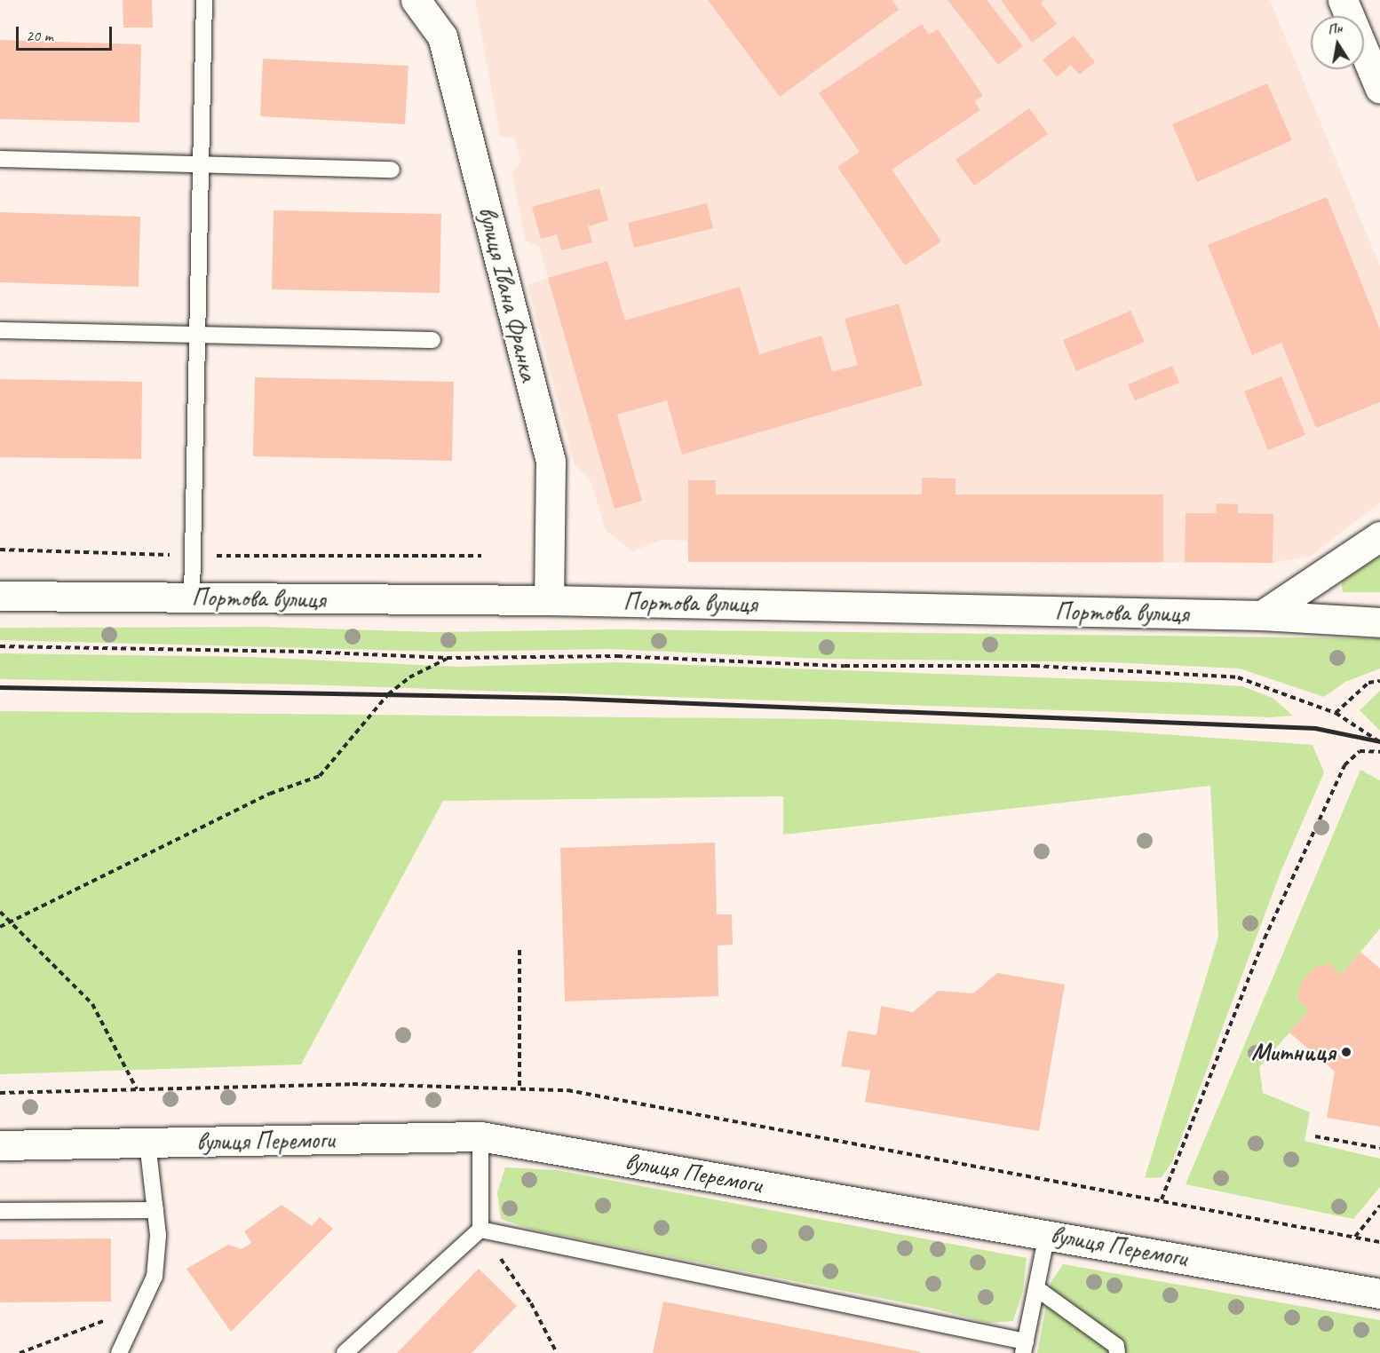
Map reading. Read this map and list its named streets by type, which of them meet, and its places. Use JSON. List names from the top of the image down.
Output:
{
  "streets": {
    "street": ["вулиця Івана Франка", "Портова вулиця", "вулиця Перемоги"]
  },
  "crossings": [
    ["вулиця Івана Франка", "Портова вулиця"]
  ],
  "places": ["Митниця"],
  "scale_bar": "20 m",
  "north": "top"
}
